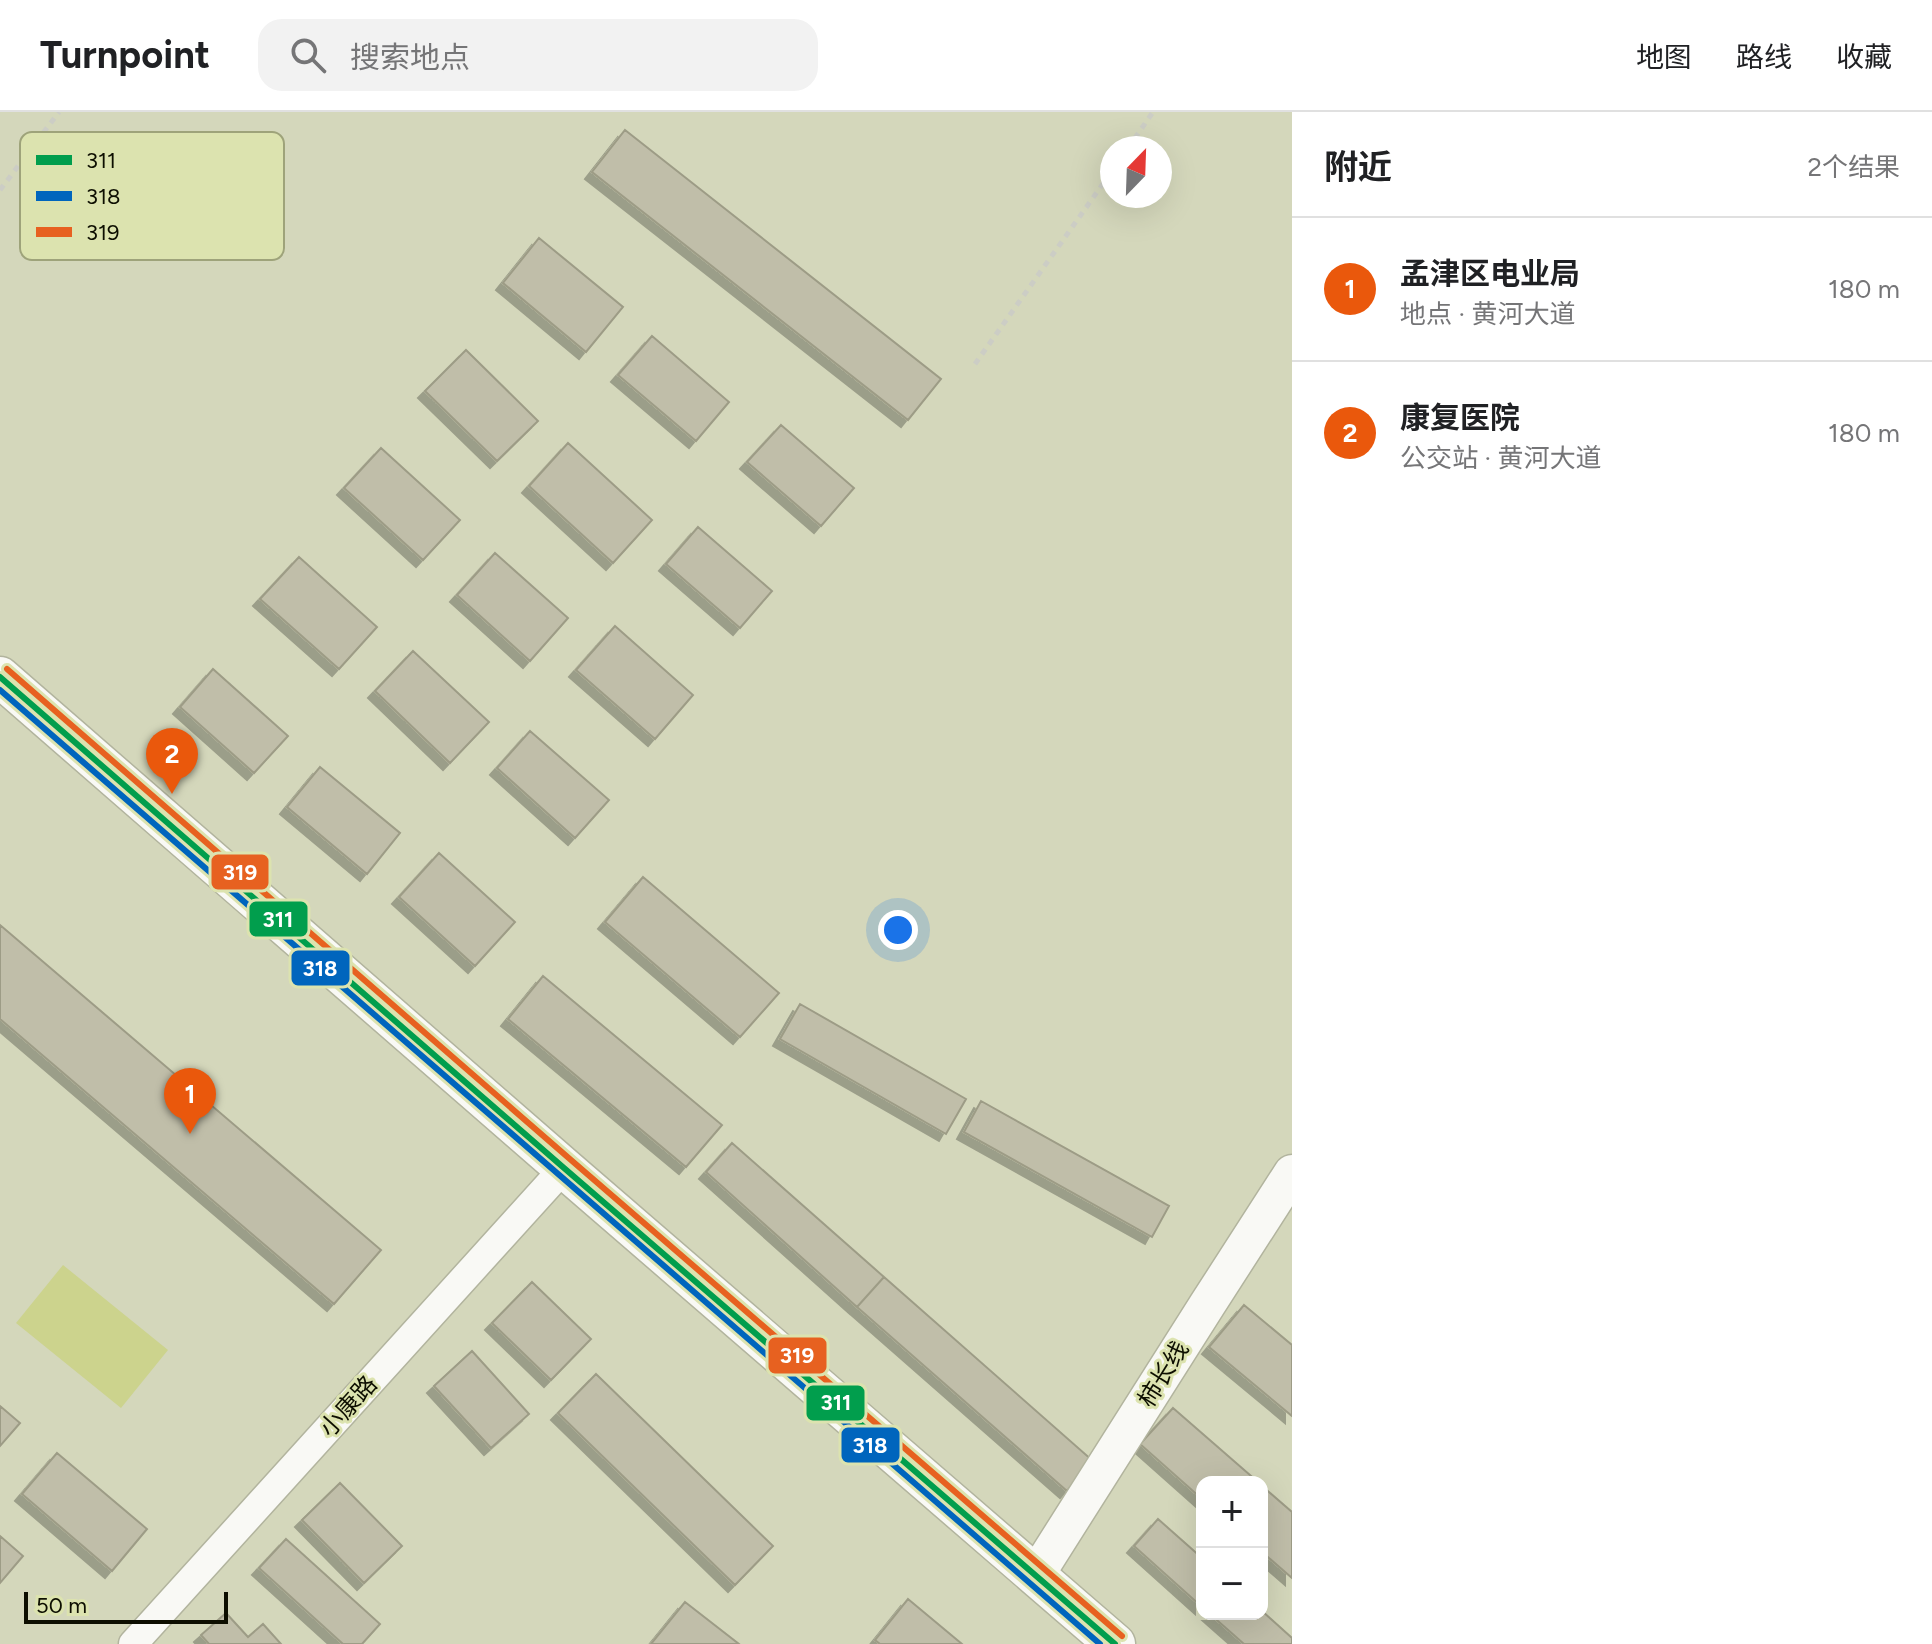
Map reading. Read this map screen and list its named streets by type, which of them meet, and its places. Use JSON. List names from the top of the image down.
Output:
{
  "streets": {
    "street": ["柿长线", "小康路"]
  },
  "lines": ["transit line 319", "transit line 311", "transit line 318"],
  "legend": ["311", "318", "319"],
  "scale_bar": "50 m",
  "north": "top right",
  "page": {
    "header": "Turnpoint",
    "search": "搜索地点",
    "nav": ["地图", "路线", "收藏"],
    "heading": ["附近", "2个结果"],
    "list": [
      {
        "mark": "1",
        "name": "孟津区电业局",
        "note": "地点 · 黄河大道",
        "value": "180 m"
      },
      {
        "mark": "2",
        "name": "康复医院",
        "note": "公交站 · 黄河大道",
        "value": "180 m"
      }
    ],
    "pins": ["2", "1"],
    "map_buttons": ["+", "−"],
    "scale": "50 m"
  }
}
